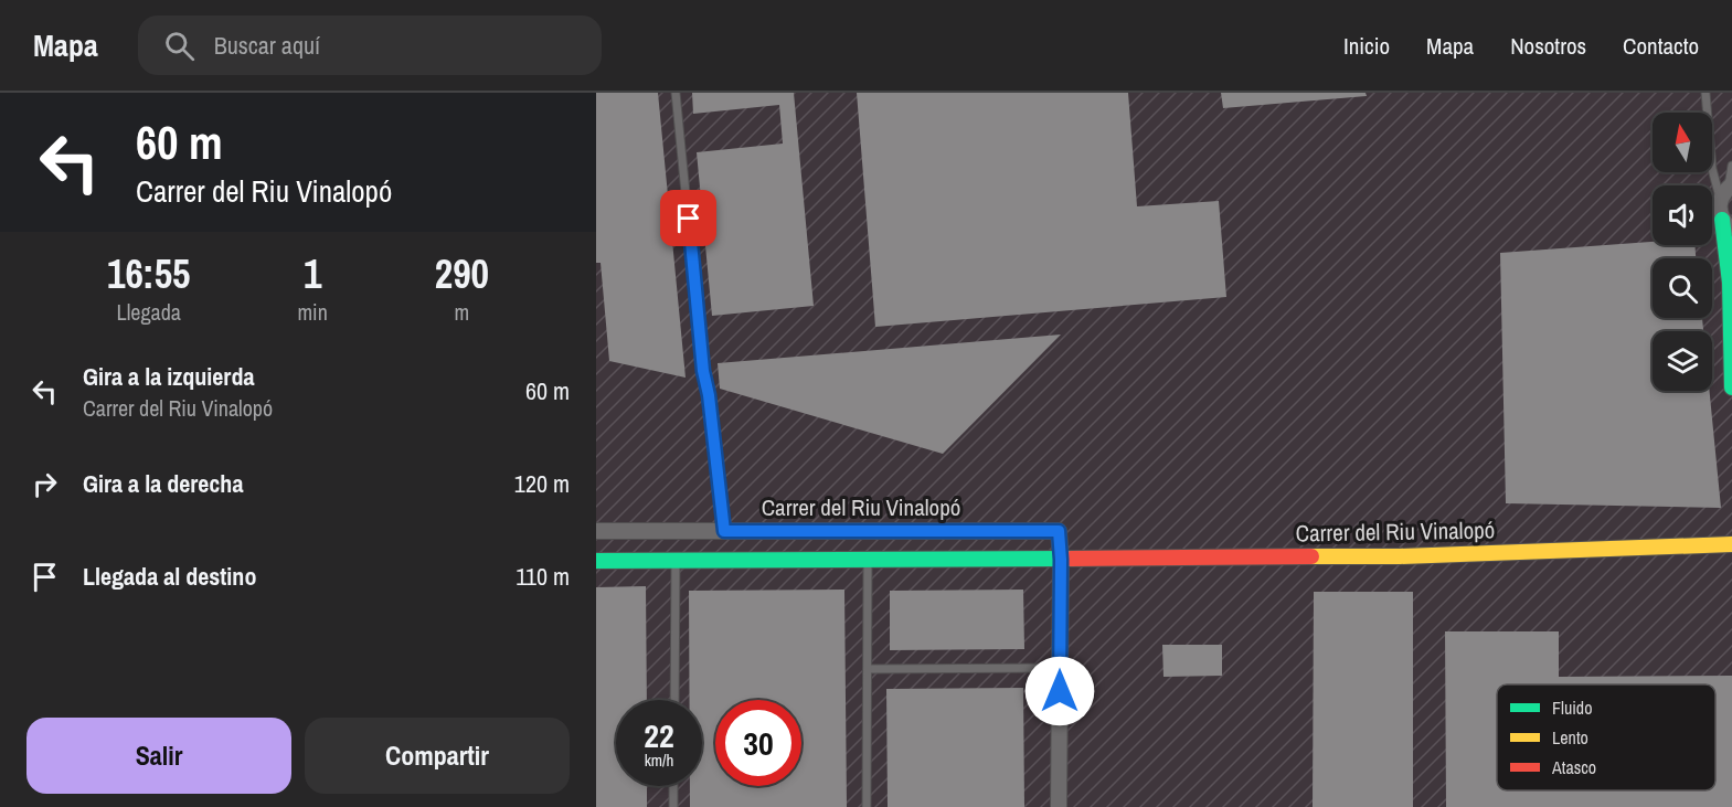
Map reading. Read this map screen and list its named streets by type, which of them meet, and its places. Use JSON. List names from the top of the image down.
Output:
{
  "streets": {
    "street": ["Carrer del Riu Vinalopó"]
  },
  "legend": ["Fluido", "Lento", "Atasco"],
  "north": "top",
  "page": {
    "header": "Mapa",
    "search": "Buscar aquí",
    "nav": [
      "Inicio",
      "Mapa",
      "Nosotros",
      "Contacto"
    ],
    "turn": ["60 m", "Carrer del Riu Vinalopó"],
    "eta": [
      "16:55",
      "Llegada",
      "1",
      "min",
      "290",
      "m"
    ],
    "list": [
      {
        "name": "Gira a la izquierda",
        "note": "Carrer del Riu Vinalopó",
        "value": "60 m"
      },
      {
        "name": "Gira a la derecha",
        "value": "120 m"
      },
      {
        "name": "Llegada al destino",
        "value": "110 m"
      }
    ],
    "speed": "22 km/h",
    "limit": "30",
    "buttons": ["Salir", "Compartir"]
  }
}
